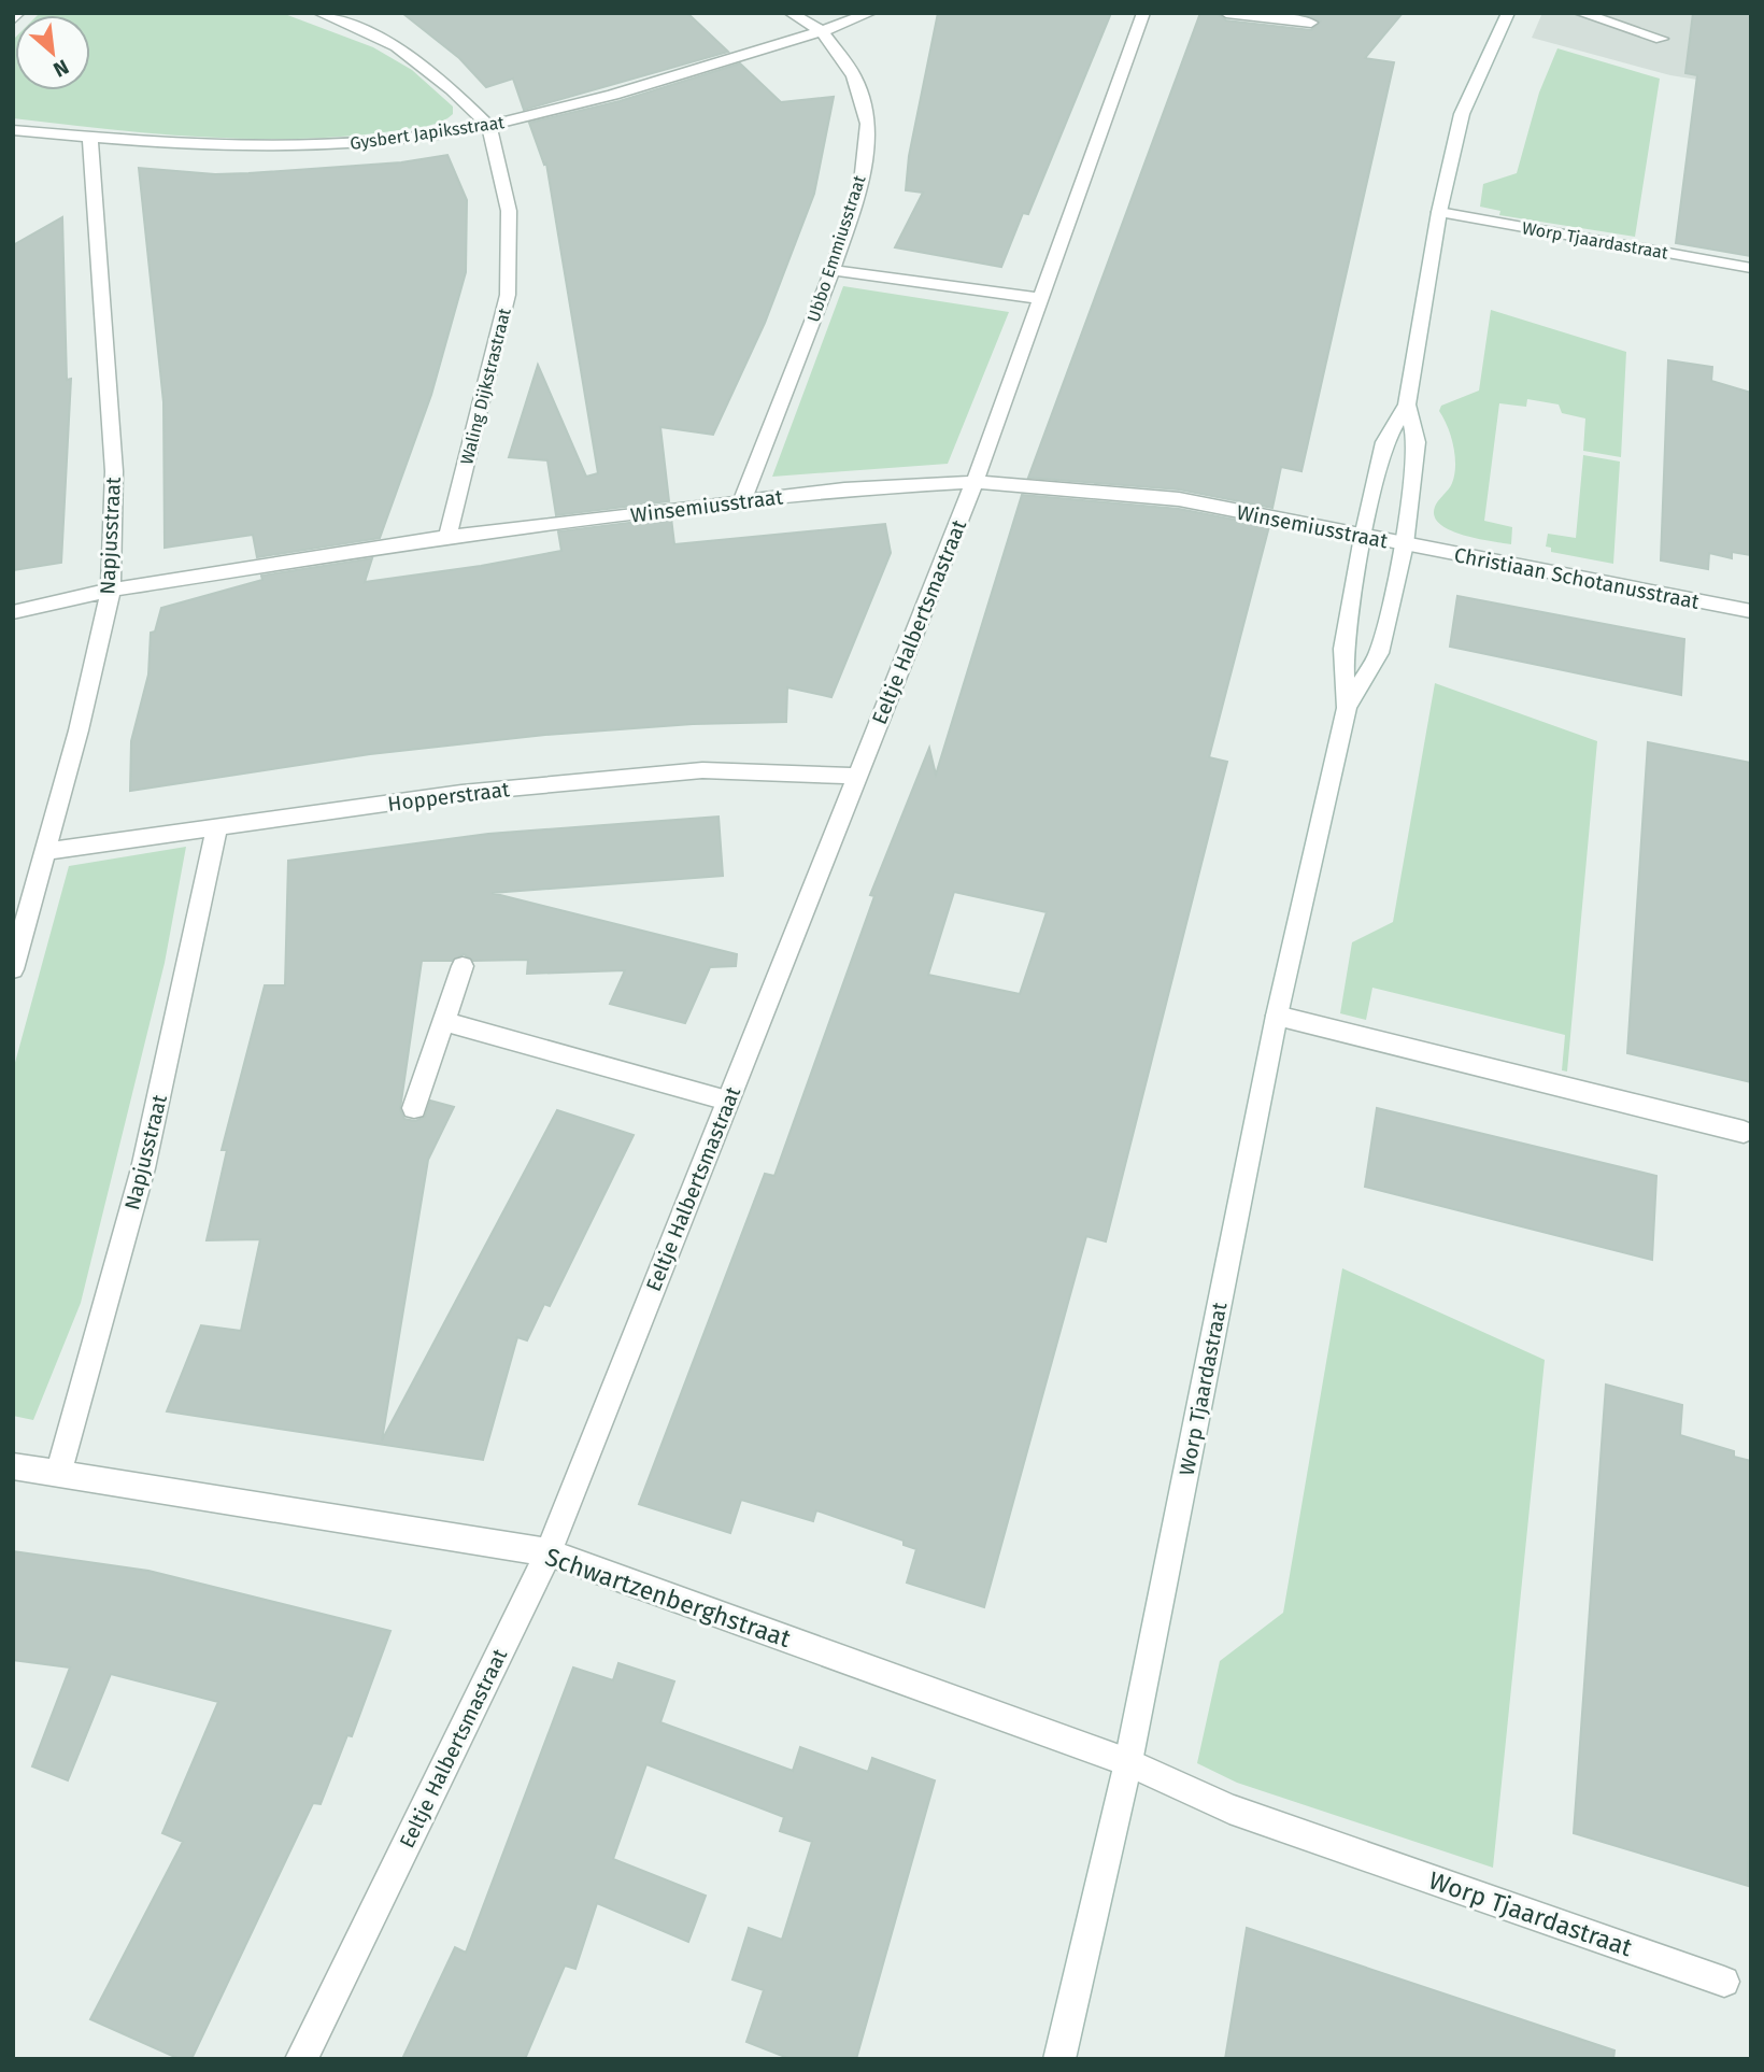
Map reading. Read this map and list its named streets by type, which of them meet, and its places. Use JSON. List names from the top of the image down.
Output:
{
  "streets": {
    "street": [
      "Gysbert Japiksstraat",
      "Worp Tjaardastraat",
      "Ubbo Emmiusstraat",
      "Waling Dijkstrastraat",
      "Winsemiusstraat",
      "Napjusstraat",
      "Christiaan Schotanusstraat",
      "Eeltje Halbertsmastraat",
      "Hopperstraat",
      "Schwartzenberghstraat"
    ]
  },
  "crossings": [
    ["Gysbert Japiksstraat", "Ubbo Emmiusstraat"],
    ["Gysbert Japiksstraat", "Waling Dijkstrastraat"],
    ["Gysbert Japiksstraat", "Napjusstraat"],
    ["Worp Tjaardastraat", "Winsemiusstraat"],
    ["Worp Tjaardastraat", "Christiaan Schotanusstraat"],
    ["Worp Tjaardastraat", "Schwartzenberghstraat"],
    ["Ubbo Emmiusstraat", "Winsemiusstraat"],
    ["Waling Dijkstrastraat", "Winsemiusstraat"],
    ["Winsemiusstraat", "Napjusstraat"],
    ["Winsemiusstraat", "Christiaan Schotanusstraat"],
    ["Winsemiusstraat", "Eeltje Halbertsmastraat"],
    ["Napjusstraat", "Hopperstraat"],
    ["Napjusstraat", "Schwartzenberghstraat"],
    ["Eeltje Halbertsmastraat", "Hopperstraat"],
    ["Eeltje Halbertsmastraat", "Schwartzenberghstraat"]
  ],
  "north": "bottom right"
}
